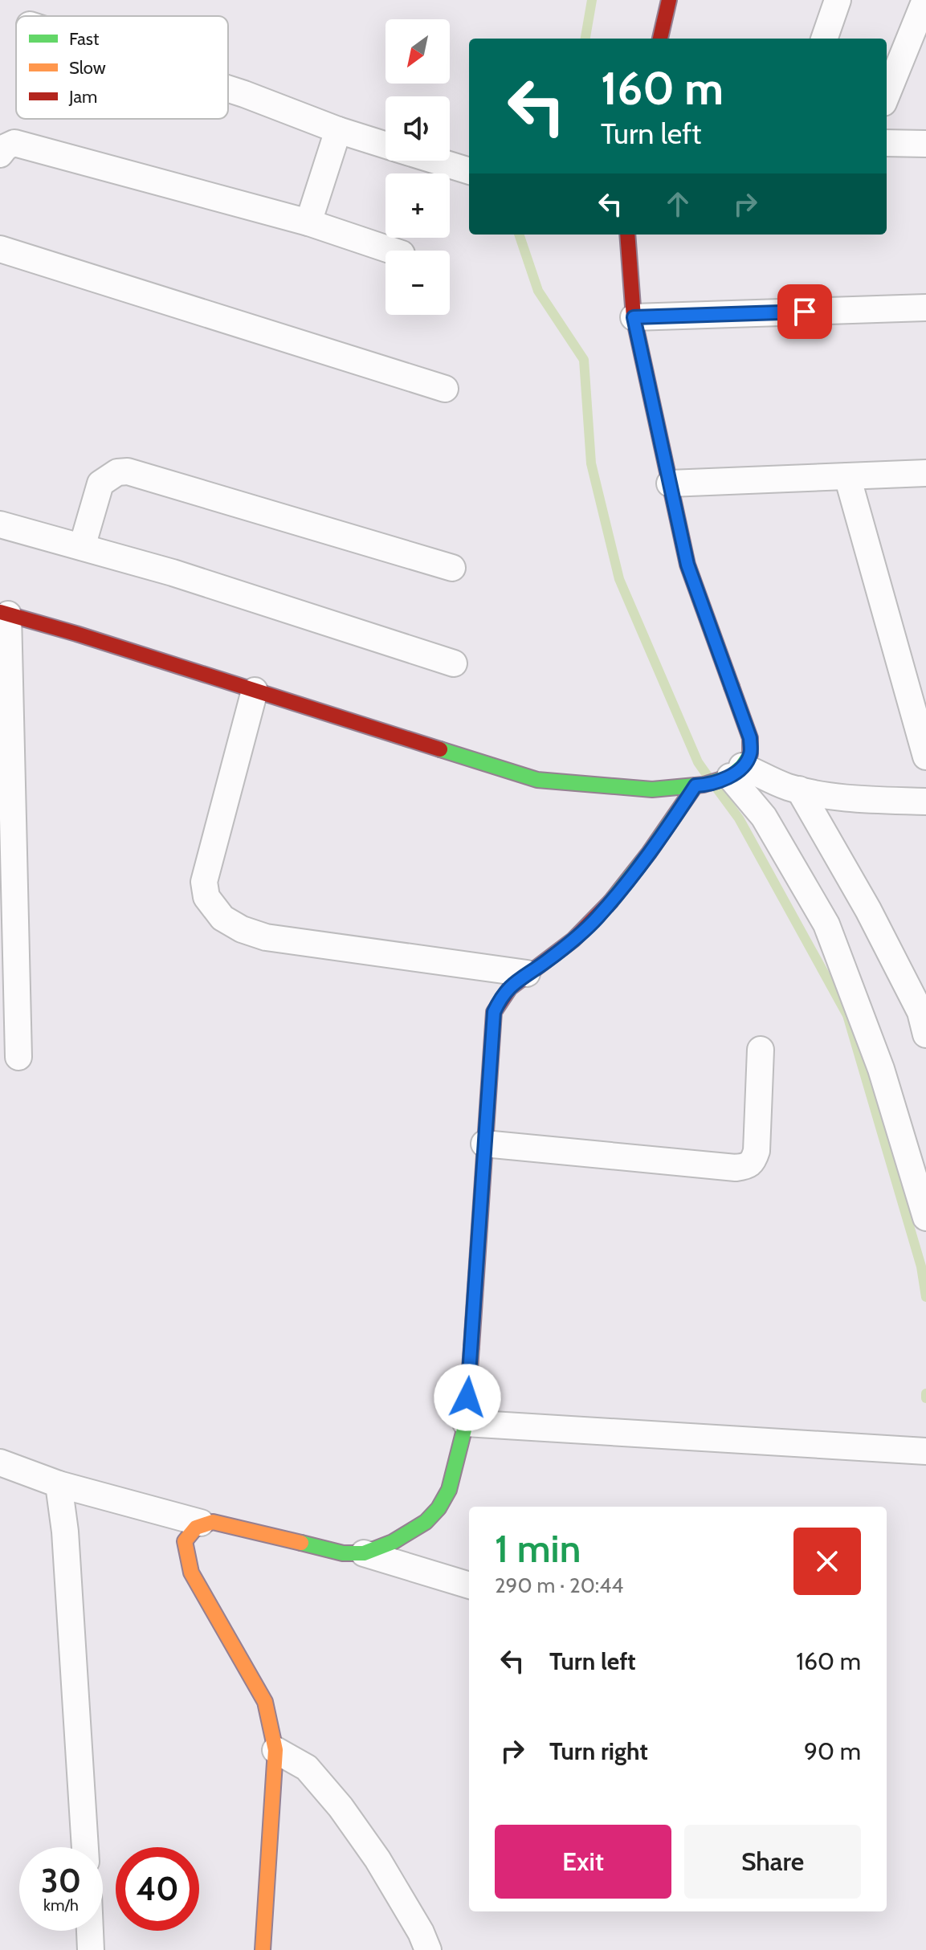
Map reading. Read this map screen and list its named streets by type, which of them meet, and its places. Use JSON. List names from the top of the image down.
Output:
{
  "legend": ["Fast", "Slow", "Jam"],
  "north": "bottom left",
  "page": {
    "map_buttons": ["+", "−"],
    "turn": ["160 m", "Turn left"],
    "heading": ["1 min", "290 m · 20:44"],
    "list": [
      {
        "name": "Turn left",
        "value": "160 m"
      },
      {
        "name": "Turn right",
        "value": "90 m"
      }
    ],
    "buttons": ["Exit", "Share"],
    "speed": "30 km/h",
    "limit": "40"
  }
}
